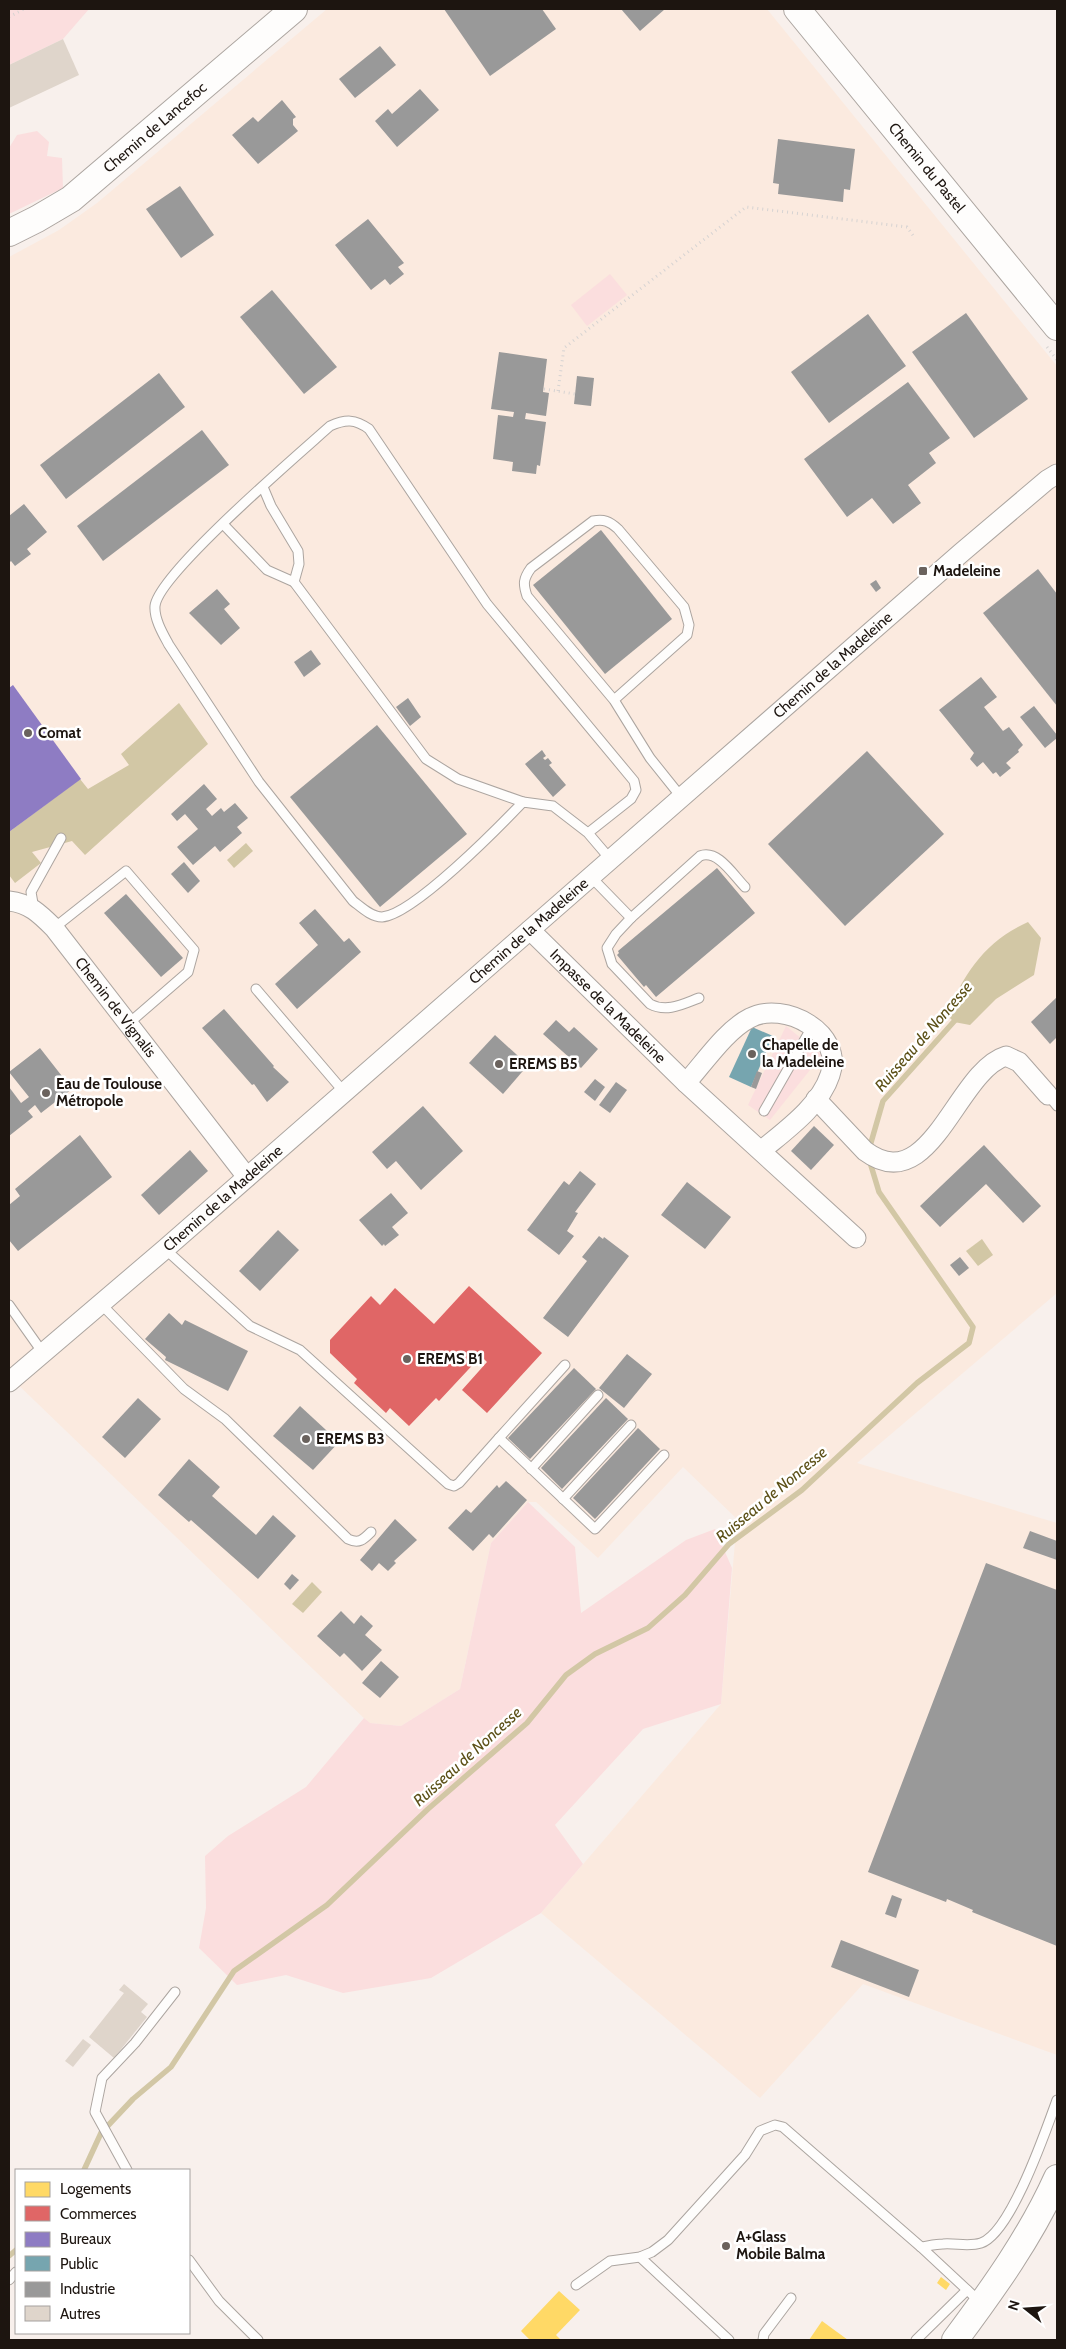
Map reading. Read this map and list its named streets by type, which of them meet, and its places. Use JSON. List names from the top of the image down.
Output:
{
  "streets": {
    "street": [
      "Chemin de Lancefoc",
      "Chemin du Pastel",
      "Chemin de la Madeleine",
      "Chemin de Vignalis",
      "Impasse de la Madeleine"
    ]
  },
  "crossings": [
    ["Chemin de la Madeleine", "Chemin de Vignalis"],
    ["Chemin de la Madeleine", "Impasse de la Madeleine"]
  ],
  "water": ["Ruisseau de Noncesse"],
  "places": {
    "transit": ["Madeleine"],
    "other": [
      "Comat",
      "Chapelle de la Madeleine",
      "EREMS B5",
      "Eau de Toulouse Métropole",
      "EREMS B1",
      "EREMS B3",
      "A+Glass Mobile Balma"
    ]
  },
  "legend": [
    "Logements",
    "Commerces",
    "Bureaux",
    "Public",
    "Industrie",
    "Autres"
  ],
  "north": "left"
}
